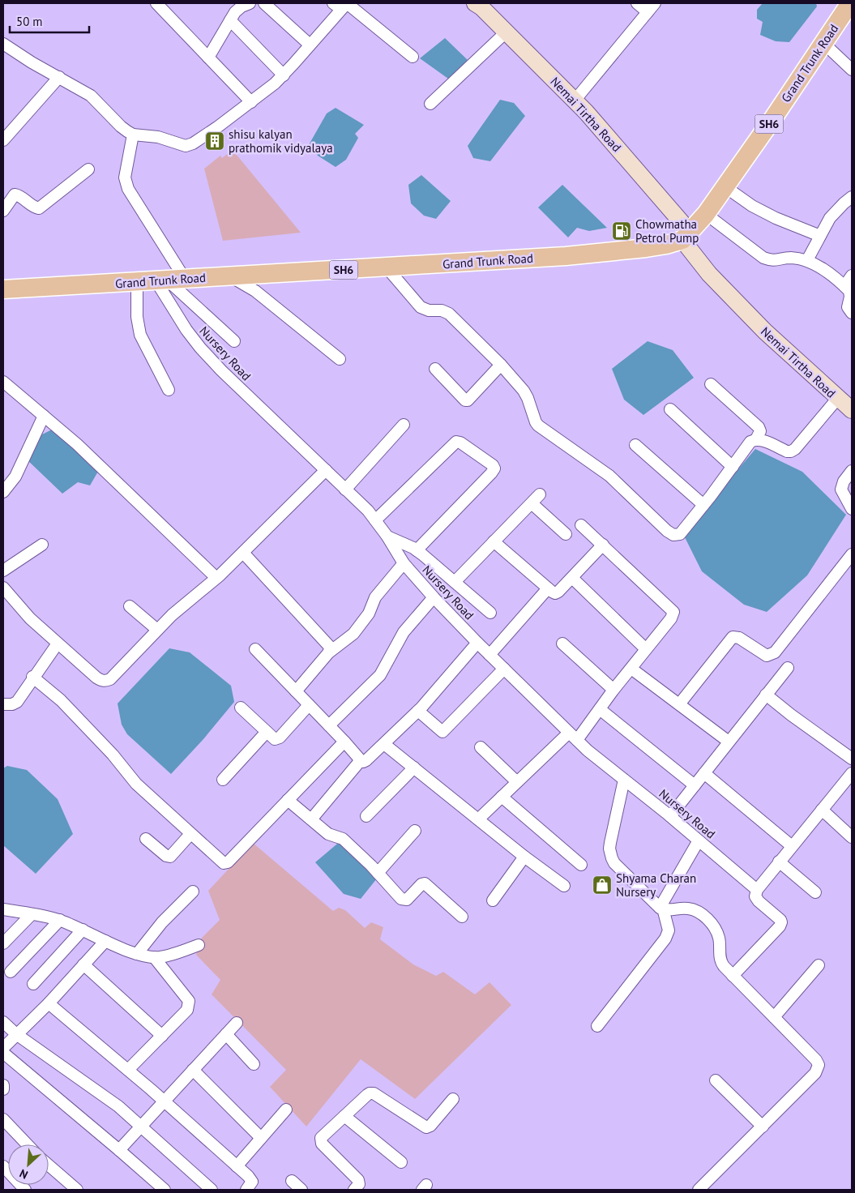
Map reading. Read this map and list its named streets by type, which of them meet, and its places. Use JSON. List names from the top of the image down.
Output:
{
  "streets": {
    "main road": ["Grand Trunk Road", "SH6"],
    "street": ["Nemai Tirtha Road", "Nursery Road"]
  },
  "crossings": [
    ["Grand Trunk Road", "Nemai Tirtha Road"],
    ["Grand Trunk Road", "Nursery Road"]
  ],
  "places": {
    "building": ["shisu kalyan prathomik vidyalaya"],
    "fuel station": ["Chowmatha Petrol Pump"],
    "shop": ["Shyama Charan Nursery"]
  },
  "scale_bar": "50 m",
  "north": "bottom left"
}
